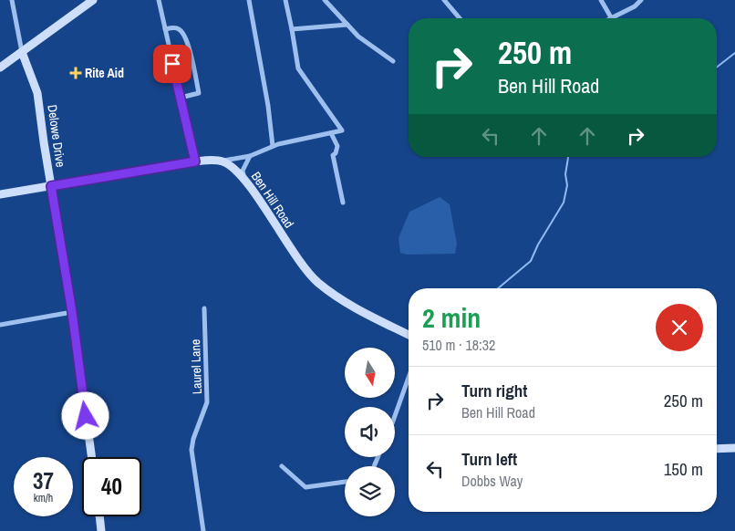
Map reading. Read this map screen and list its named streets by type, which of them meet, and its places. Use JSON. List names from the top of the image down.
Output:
{
  "streets": {
    "street": ["Delowe Drive", "Ben Hill Road", "Laurel Lane"]
  },
  "places": {
    "health": ["Rite Aid"]
  },
  "north": "bottom",
  "page": {
    "turn": ["250 m", "Ben Hill Road"],
    "heading": ["2 min", "510 m · 18:32"],
    "list": [
      {
        "name": "Turn right",
        "note": "Ben Hill Road",
        "value": "250 m"
      },
      {
        "name": "Turn left",
        "note": "Dobbs Way",
        "value": "150 m"
      }
    ],
    "speed": "37 km/h",
    "limit": "40"
  }
}
